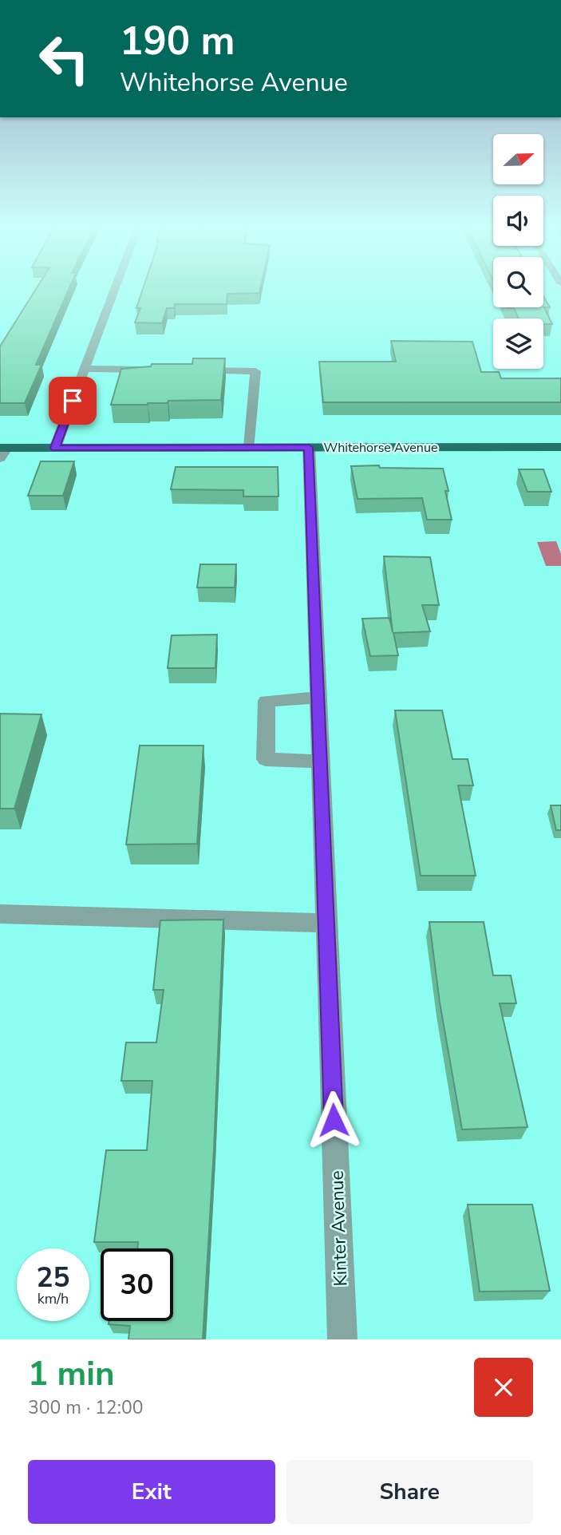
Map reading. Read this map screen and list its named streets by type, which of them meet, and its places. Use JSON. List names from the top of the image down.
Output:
{
  "streets": {
    "main road": ["Whitehorse Avenue"],
    "street": ["Kinter Avenue"]
  },
  "crossings": [
    ["Whitehorse Avenue", "Kinter Avenue"]
  ],
  "north": "right",
  "page": {
    "turn": ["190 m", "Whitehorse Avenue"],
    "speed": "25 km/h",
    "limit": "30",
    "heading": ["1 min", "300 m · 12:00"],
    "buttons": ["Exit", "Share"]
  }
}
